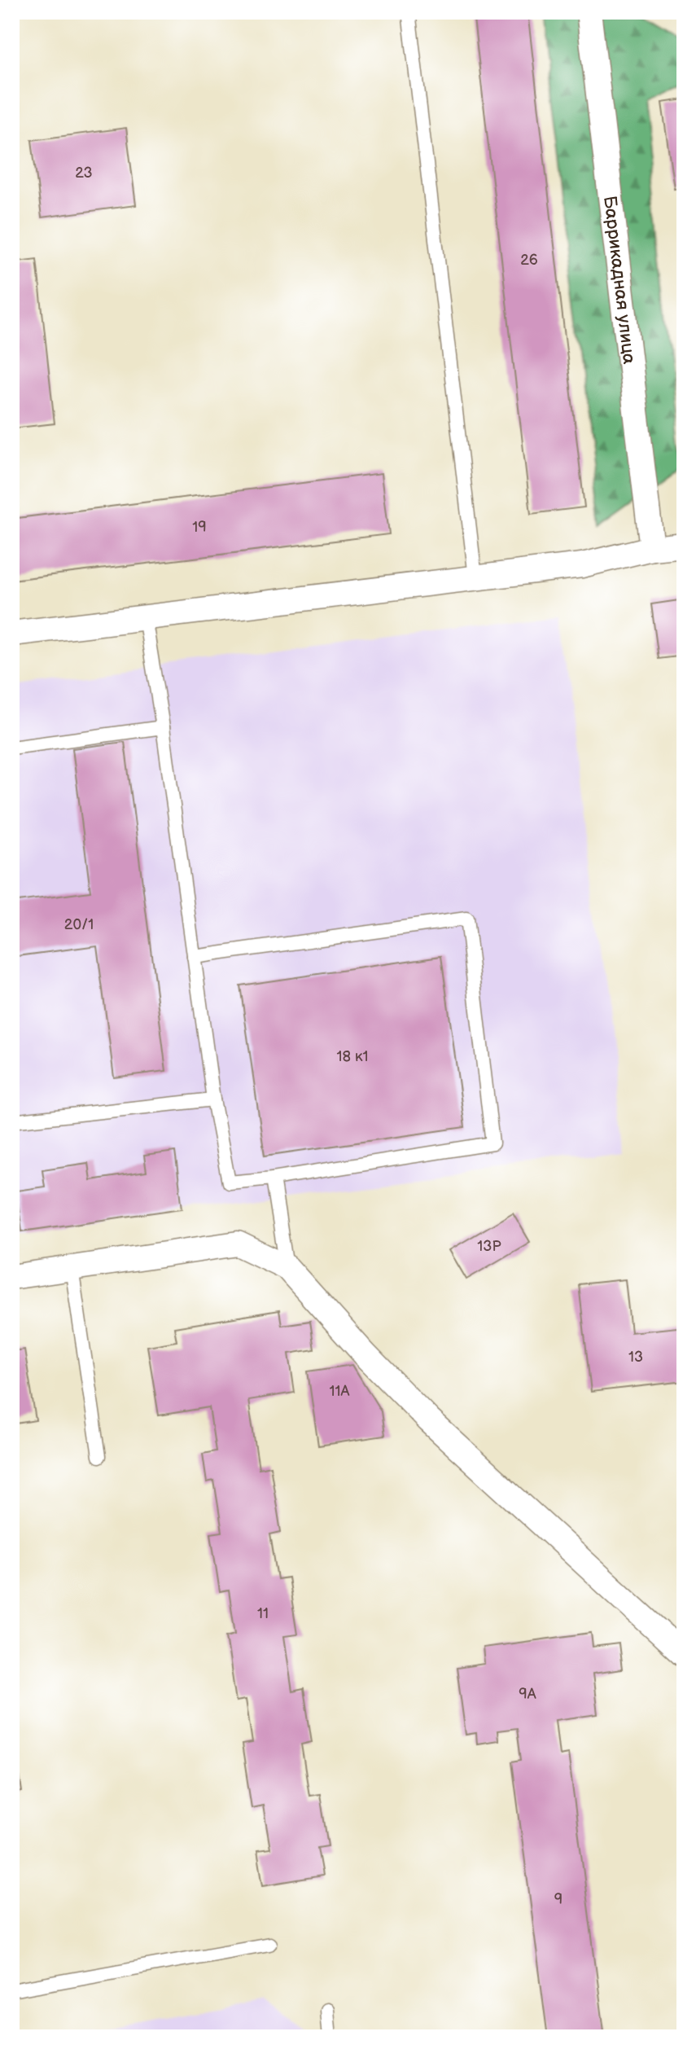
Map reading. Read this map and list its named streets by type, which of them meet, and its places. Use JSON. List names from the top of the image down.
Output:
{
  "streets": {
    "street": ["Баррикадная улица"]
  },
  "house_numbers": [
    "23",
    "26",
    "19",
    "20/1",
    "18 к1",
    "13Р",
    "13",
    "11А",
    "11",
    "9А",
    "9"
  ]
}
